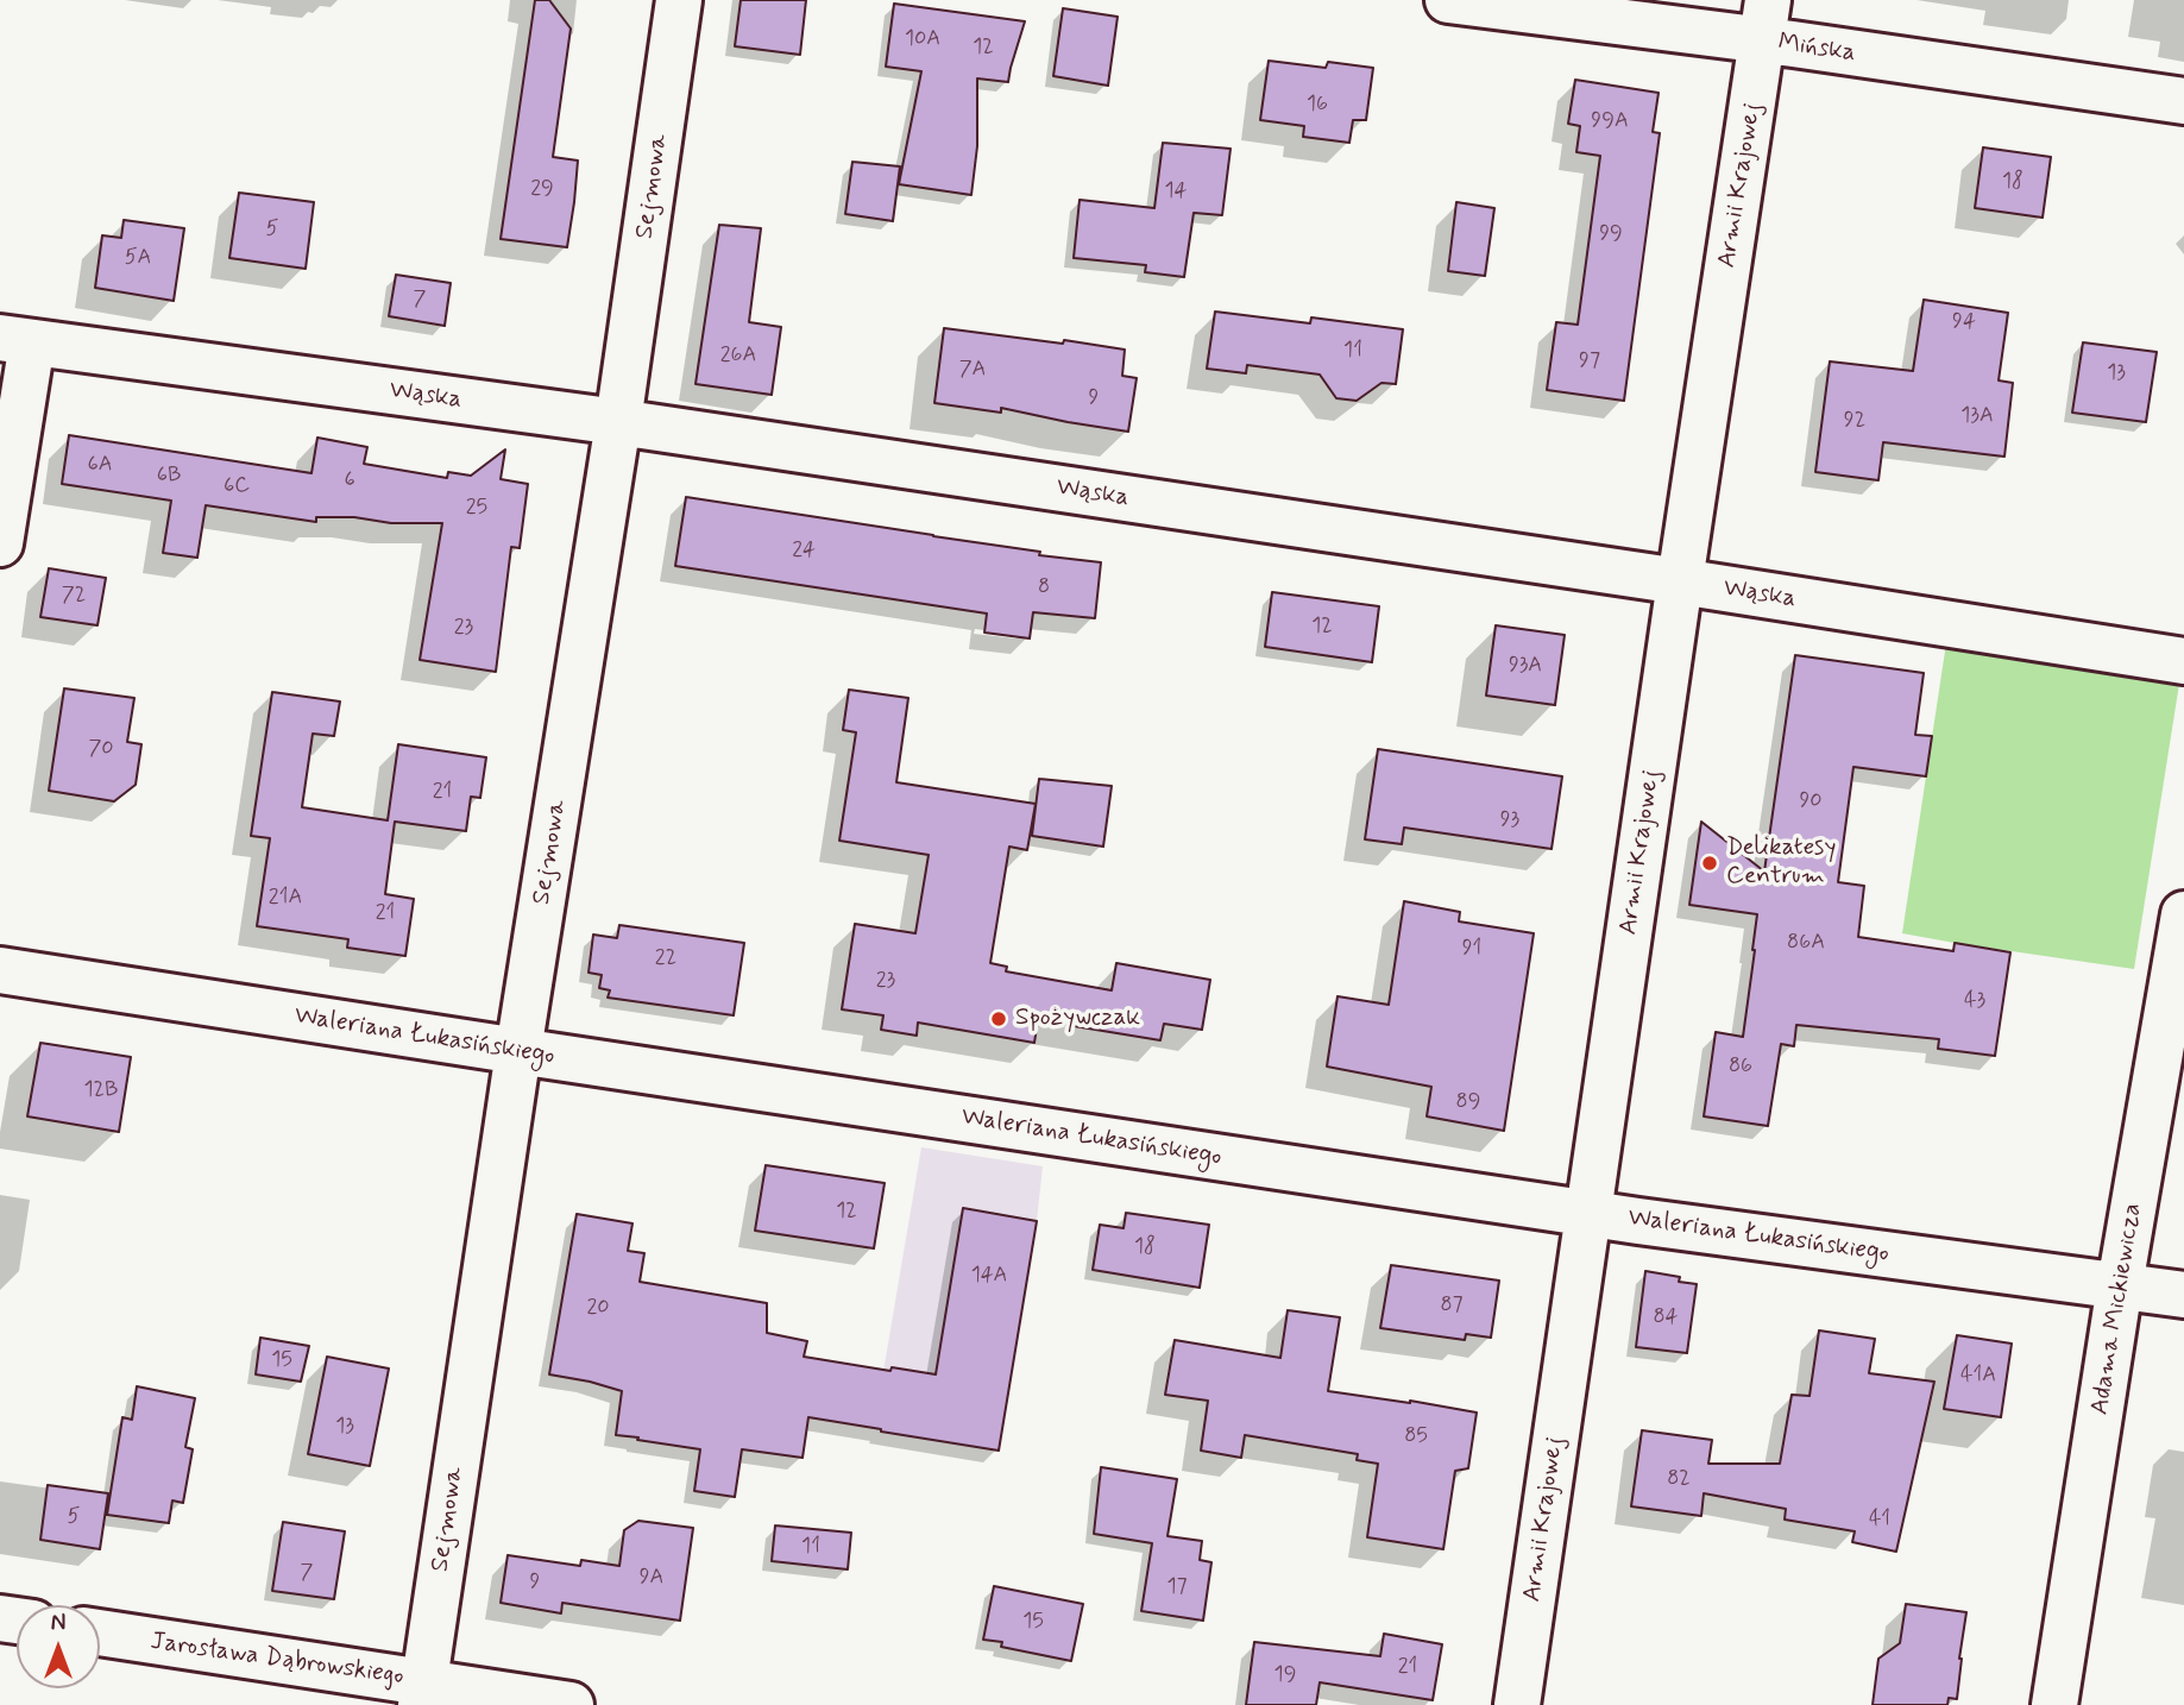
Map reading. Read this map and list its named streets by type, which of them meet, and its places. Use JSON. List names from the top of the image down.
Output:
{
  "streets": {
    "street": [
      "Mińska",
      "Armii Krajowej",
      "Sejmowa",
      "Wąska",
      "Waleriana Łukasińskiego",
      "Adama Mickiewicza",
      "Jarosława Dąbrowskiego"
    ]
  },
  "crossings": [
    ["Mińska", "Armii Krajowej"],
    ["Armii Krajowej", "Wąska"],
    ["Armii Krajowej", "Waleriana Łukasińskiego"],
    ["Sejmowa", "Wąska"],
    ["Sejmowa", "Waleriana Łukasińskiego"],
    ["Sejmowa", "Jarosława Dąbrowskiego"],
    ["Waleriana Łukasińskiego", "Adama Mickiewicza"]
  ],
  "places": ["Delikatesy Centrum", "Spożywczak"],
  "house_numbers": [
    "10A",
    "12",
    "16",
    "99A",
    "18",
    "29",
    "14",
    "5",
    "99",
    "5A",
    "7",
    "94",
    "11",
    "26A",
    "97",
    "7A",
    "13",
    "9",
    "13A",
    "92",
    "6A",
    "6B",
    "6",
    "6C",
    "25",
    "24",
    "8",
    "72",
    "12",
    "23",
    "93A",
    "70",
    "21",
    "90",
    "93",
    "21A",
    "21",
    "86A",
    "91",
    "22",
    "23",
    "43",
    "86",
    "12B",
    "89",
    "12",
    "18",
    "14A",
    "87",
    "20",
    "84",
    "15",
    "41A",
    "13",
    "85",
    "82",
    "5",
    "41",
    "11",
    "7",
    "9A",
    "9",
    "17",
    "15",
    "21",
    "19"
  ],
  "north": "top"
}
